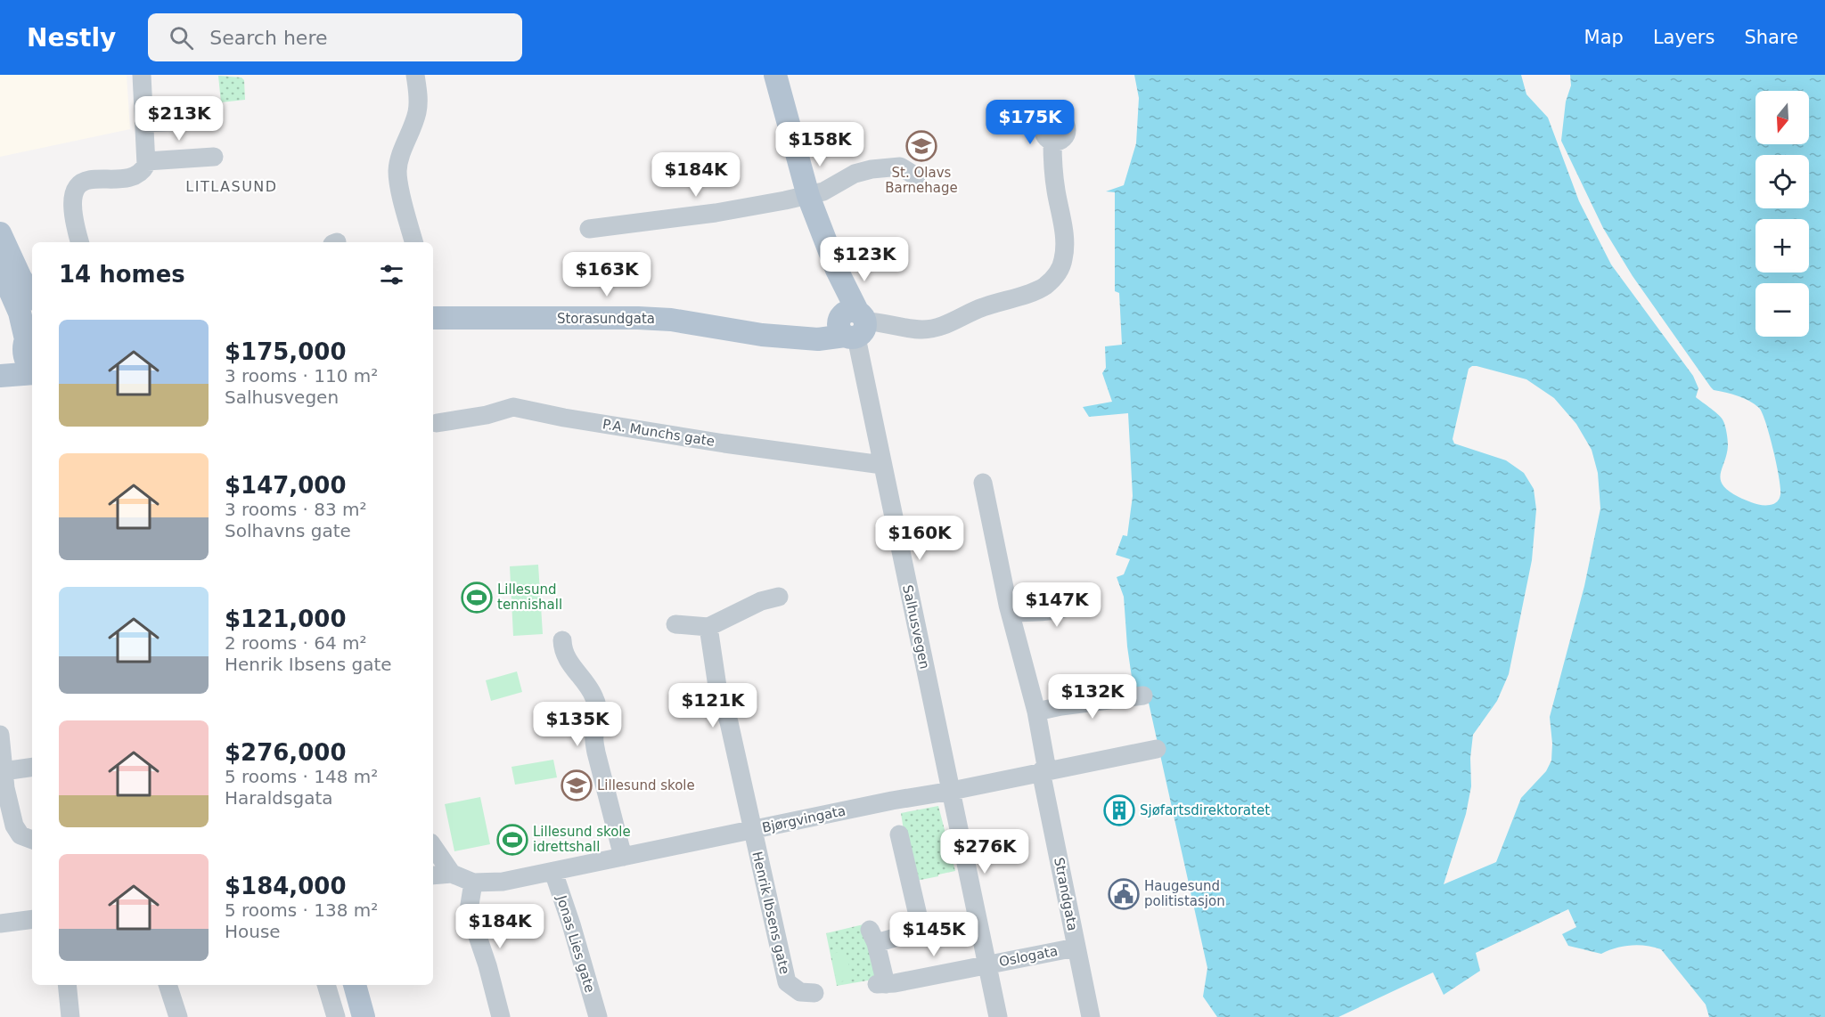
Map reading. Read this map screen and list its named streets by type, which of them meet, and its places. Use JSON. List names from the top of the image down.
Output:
{
  "streets": {
    "main road": ["Storasundgata", "Salhusvegen"],
    "street": [
      "P.A. Munchs gate",
      "Bjørgvingata",
      "Strandgata",
      "Henrik Ibsens gate",
      "Jonas Lies gate",
      "Oslogata"
    ]
  },
  "crossings": [
    ["Storasundgata", "Salhusvegen"],
    ["P.A. Munchs gate", "Salhusvegen"],
    ["Salhusvegen", "Bjørgvingata"],
    ["Salhusvegen", "Oslogata"],
    ["Bjørgvingata", "Strandgata"],
    ["Bjørgvingata", "Henrik Ibsens gate"],
    ["Bjørgvingata", "Jonas Lies gate"],
    ["Strandgata", "Oslogata"]
  ],
  "districts": ["LITLASUND"],
  "places": {
    "school or university": ["St. Olavs Barnehage", "Lillesund skole"],
    "sports": ["Lillesund tennishall", "Lillesund skole idrettshall"],
    "building": ["Sjøfartsdirektoratet"],
    "public building": ["Haugesund politistasjon"]
  },
  "north": "bottom",
  "page": {
    "header": "Nestly",
    "search": "Search here",
    "nav": ["Map", "Layers", "Share"],
    "map_buttons": ["+", "−"],
    "price": [
      "$213K",
      "$175K",
      "$158K",
      "$184K",
      "$123K",
      "$163K",
      "$160K",
      "$147K",
      "$132K",
      "$121K",
      "$135K",
      "$276K",
      "$184K",
      "$145K"
    ],
    "heading": "14 homes",
    "list": [
      {
        "name": "$175,000",
        "note": "3 rooms · 110 m² · Salhusvegen"
      },
      {
        "name": "$147,000",
        "note": "3 rooms · 83 m² · Solhavns gate"
      },
      {
        "name": "$121,000",
        "note": "2 rooms · 64 m² · Henrik Ibsens gate"
      },
      {
        "name": "$276,000",
        "note": "5 rooms · 148 m² · Haraldsgata"
      },
      {
        "name": "$184,000",
        "note": "5 rooms · 138 m² · House"
      }
    ]
  }
}
